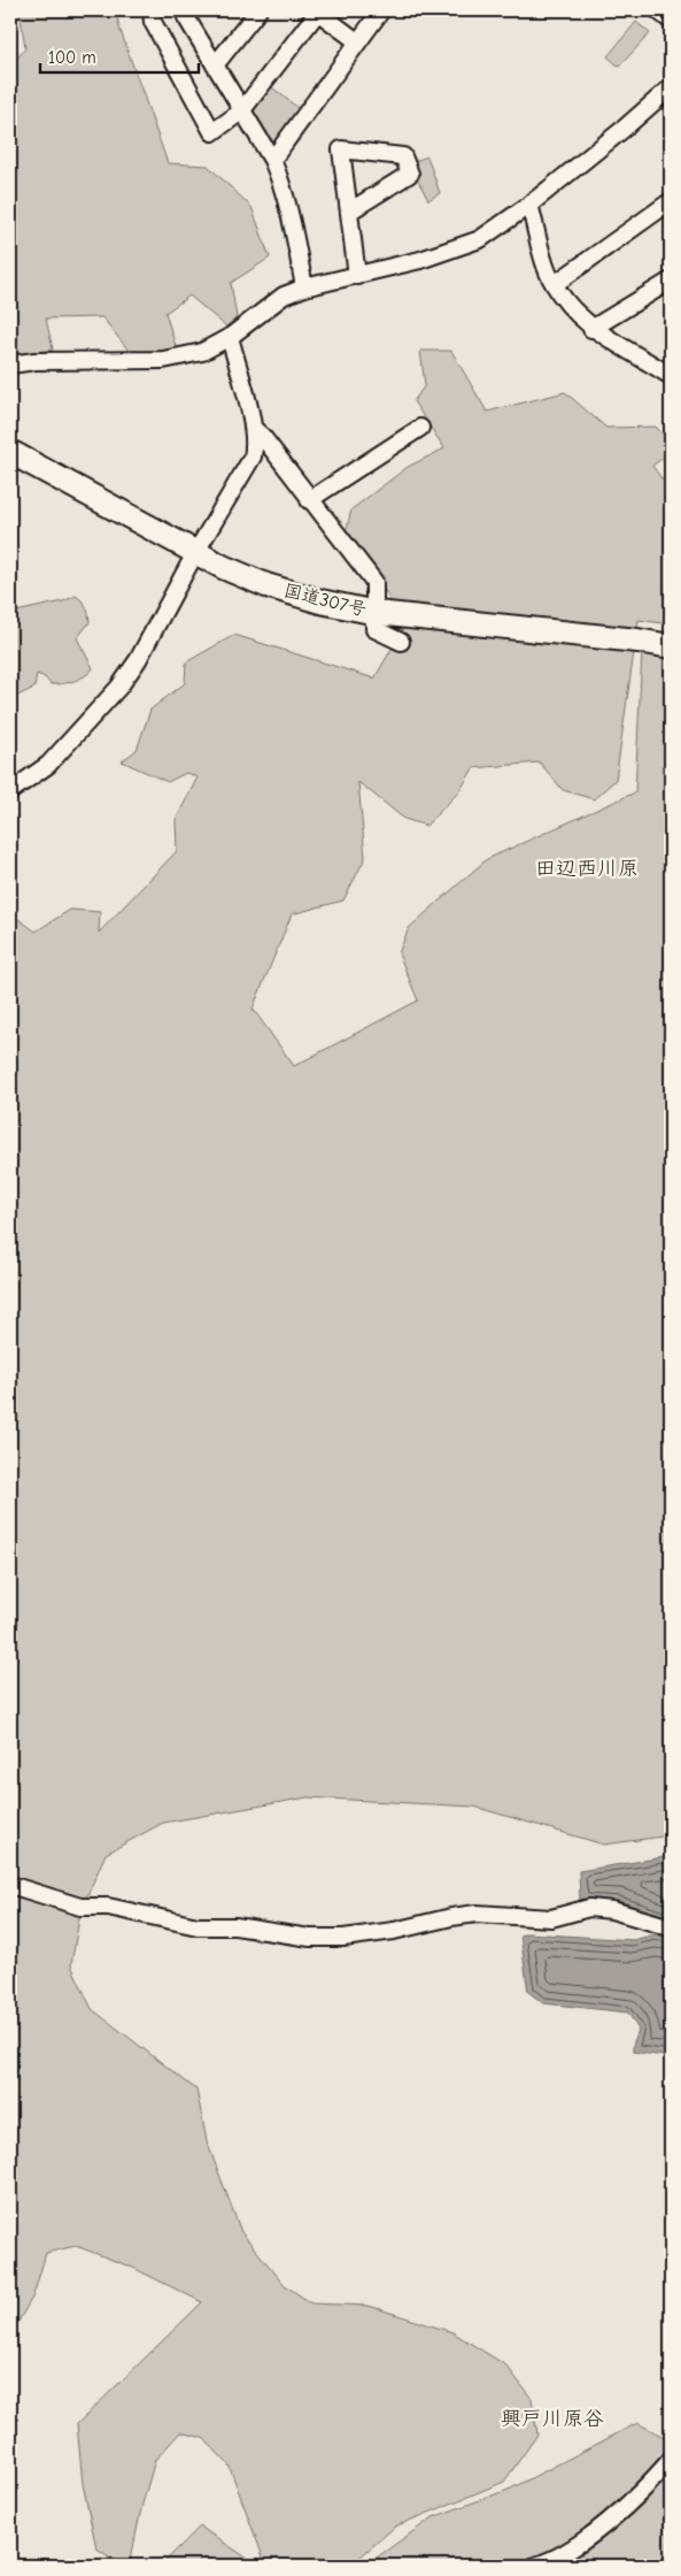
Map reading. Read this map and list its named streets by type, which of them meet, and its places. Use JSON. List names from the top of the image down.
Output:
{
  "streets": {
    "highway": ["国道307号"]
  },
  "districts": ["田辺西川原", "興戸川原谷"],
  "scale_bar": "100 m"
}
